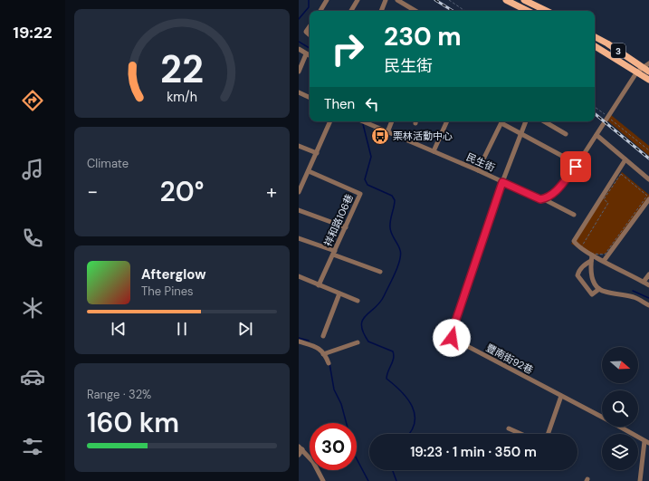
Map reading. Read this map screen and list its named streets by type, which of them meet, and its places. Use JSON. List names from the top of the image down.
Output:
{
  "streets": {
    "main road": ["3"],
    "street": ["民生街", "祥和路106巷", "豐南街92巷"]
  },
  "crossings": [
    ["民生街", "豐南街92巷"]
  ],
  "places": {
    "bus stop": ["栗林活動中心"]
  },
  "north": "right",
  "page": {
    "tabs": "19:22",
    "turn": ["230 m", "民生街"],
    "then": "Then",
    "tile": [
      "Climate",
      ["Range · 32%", "160 km"]
    ],
    "heat": ["−", "20°", "+"],
    "song": ["Afterglow", "The Pines"],
    "limit": "30",
    "trip": "19:23 · 1 min · 350 m",
    "gauge": ["22", "km/h"]
  }
}
